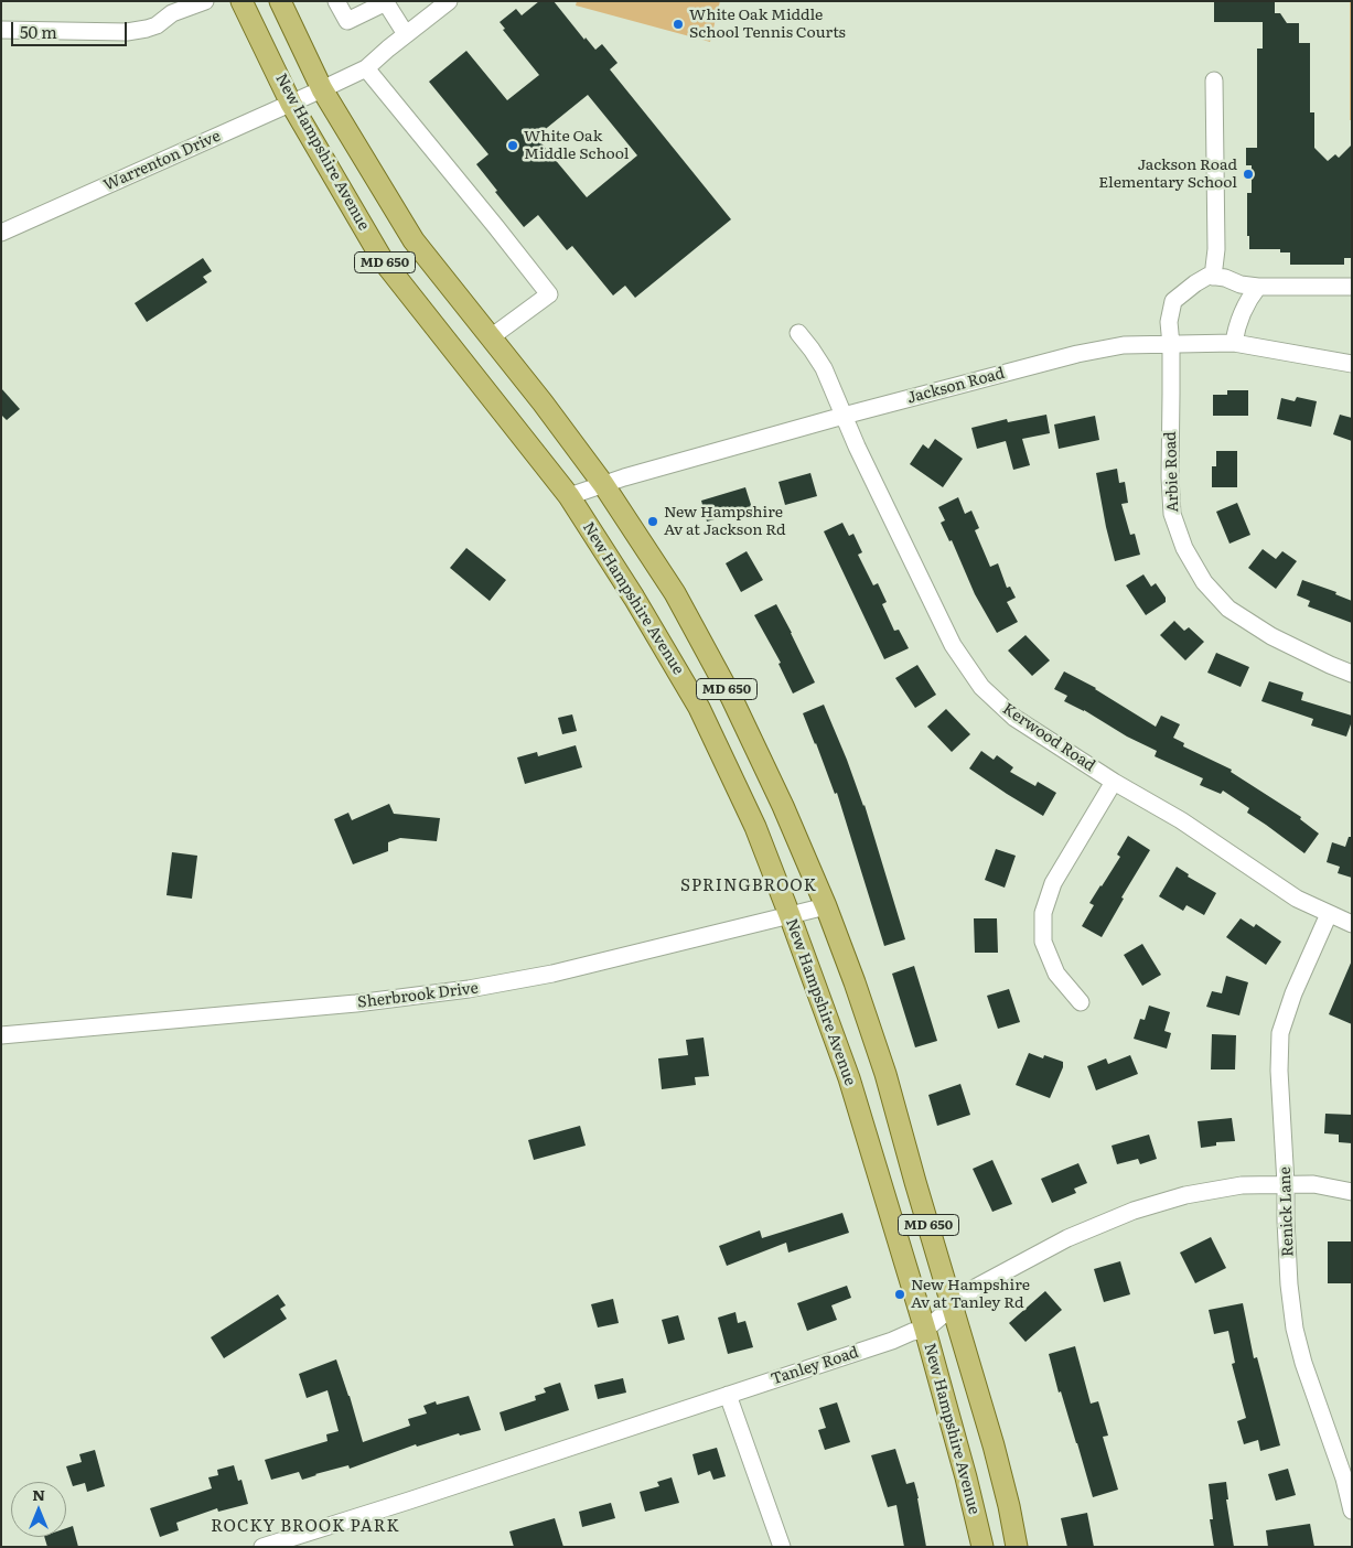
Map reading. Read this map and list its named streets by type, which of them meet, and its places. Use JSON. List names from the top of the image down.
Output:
{
  "streets": {
    "main road": ["New Hampshire Avenue", "MD 650"],
    "street": [
      "Warrenton Drive",
      "Jackson Road",
      "Arbie Road",
      "Kerwood Road",
      "Sherbrook Drive",
      "Renick Lane",
      "Tanley Road"
    ]
  },
  "crossings": [
    ["New Hampshire Avenue", "Warrenton Drive"],
    ["New Hampshire Avenue", "Jackson Road"],
    ["New Hampshire Avenue", "Sherbrook Drive"],
    ["New Hampshire Avenue", "Tanley Road"],
    ["Jackson Road", "Arbie Road"],
    ["Jackson Road", "Kerwood Road"],
    ["Kerwood Road", "Renick Lane"],
    ["Renick Lane", "Tanley Road"]
  ],
  "districts": ["SPRINGBROOK", "ROCKY BROOK PARK"],
  "places": [
    "White Oak Middle School Tennis Courts",
    "White Oak Middle School",
    "Jackson Road Elementary School",
    "New Hampshire Av at Jackson Rd",
    "New Hampshire Av at Tanley Rd"
  ],
  "scale_bar": "50 m",
  "north": "top"
}
